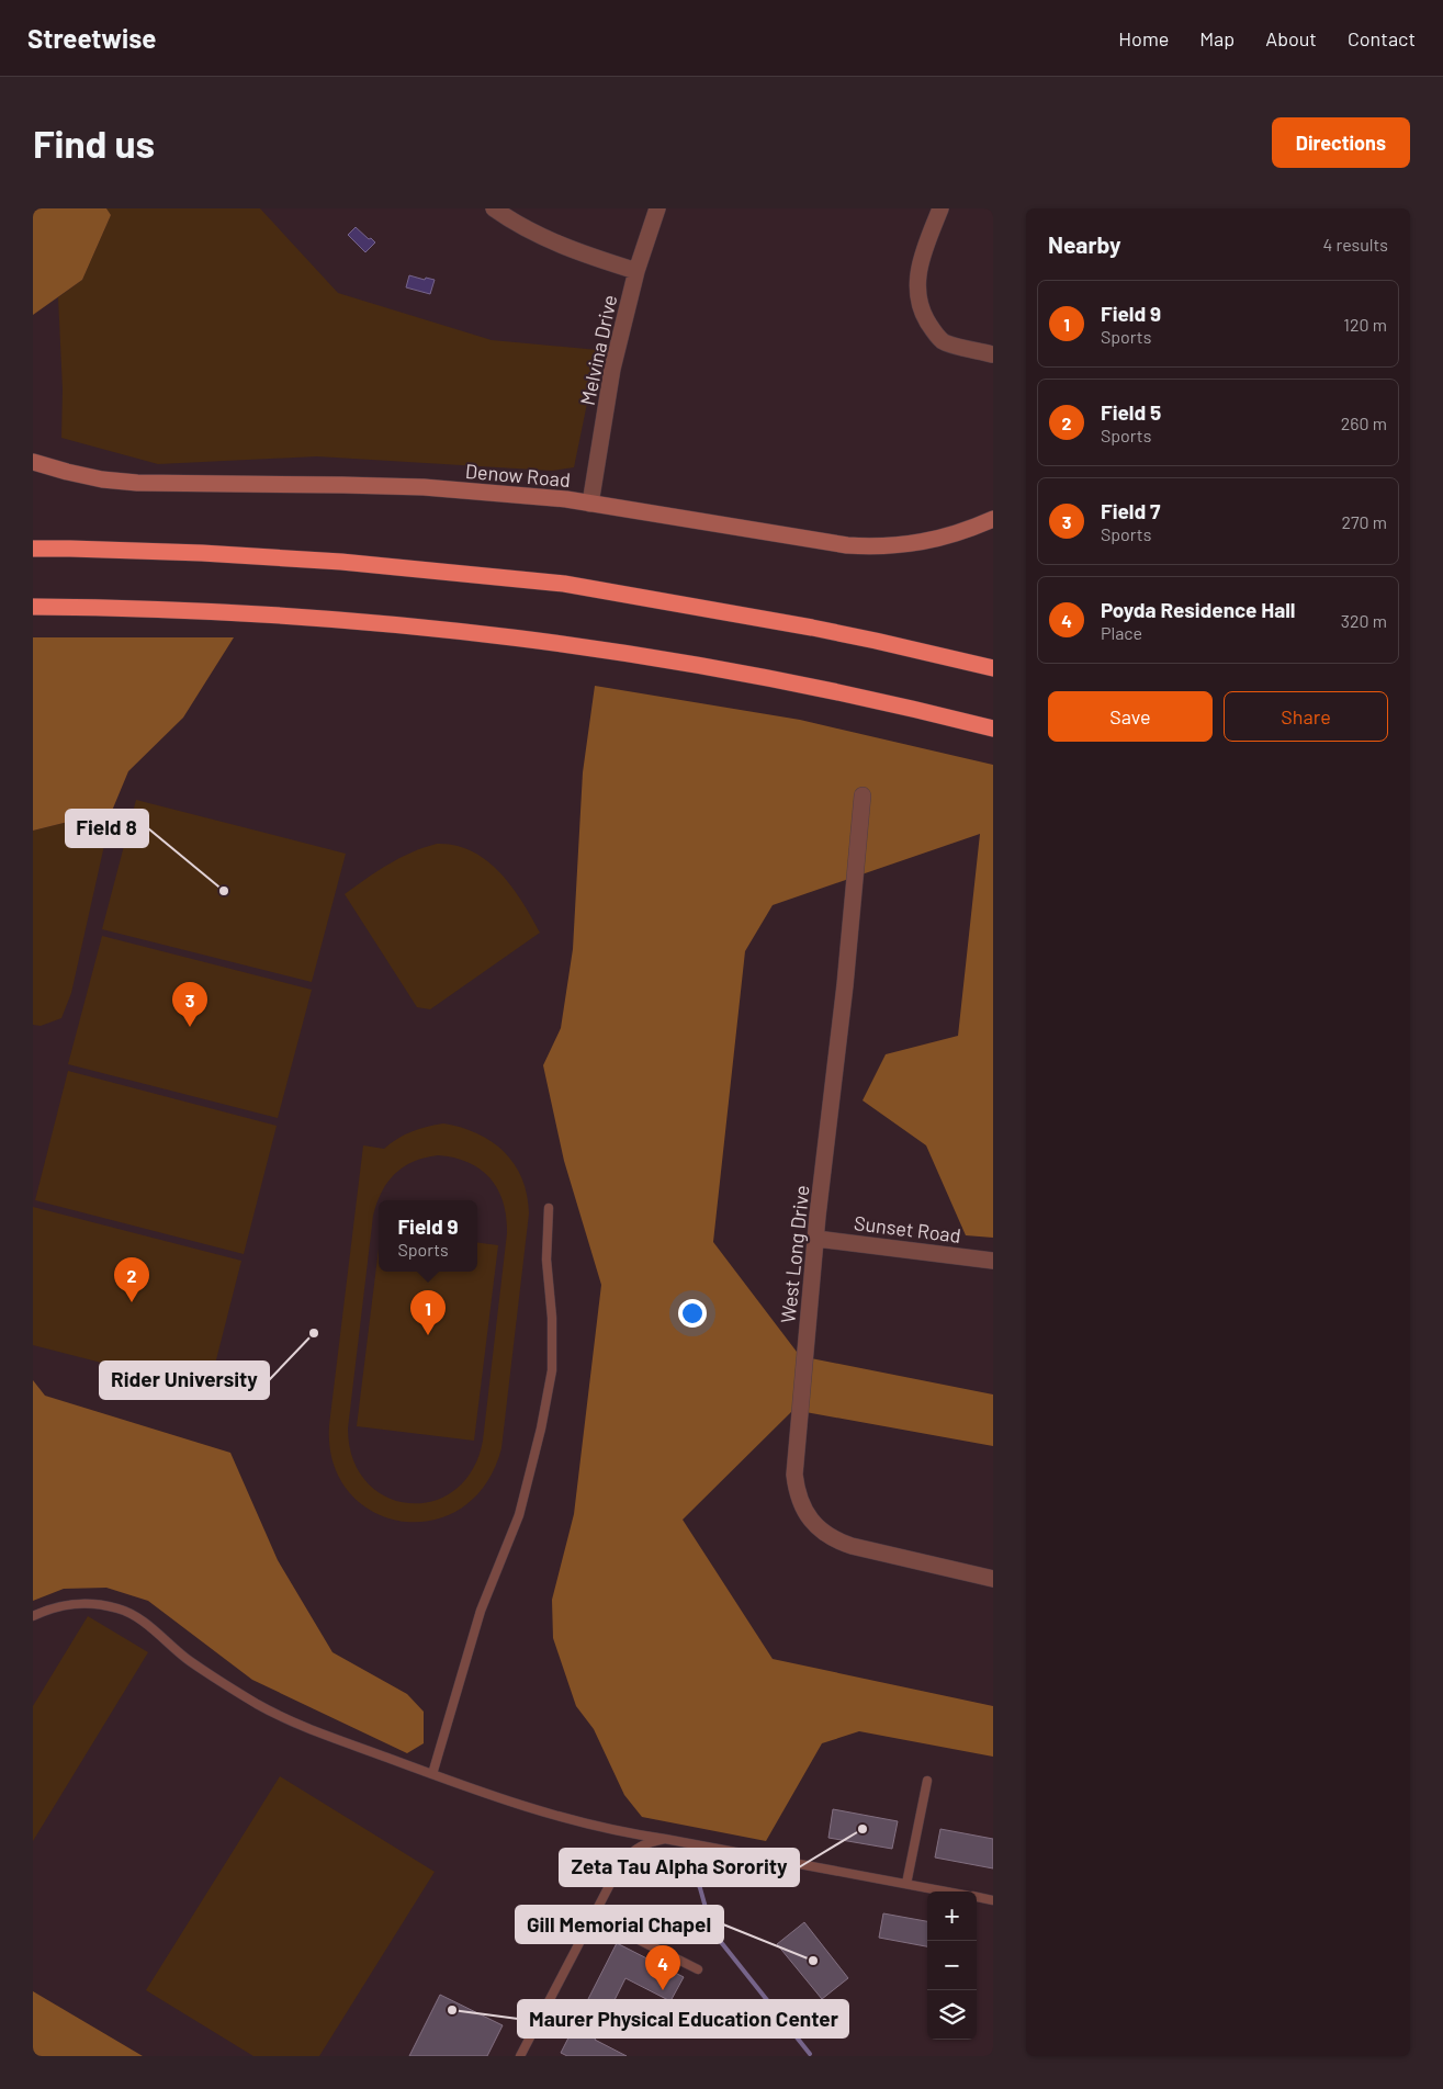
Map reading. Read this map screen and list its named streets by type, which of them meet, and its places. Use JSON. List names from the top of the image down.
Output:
{
  "streets": {
    "street": [
      "Melvina Drive",
      "Denow Road",
      "Sunset Road",
      "West Long Drive"
    ]
  },
  "crossings": [
    ["Melvina Drive", "Denow Road"],
    ["Sunset Road", "West Long Drive"]
  ],
  "places": [
    "Field 8",
    "Rider University",
    "Zeta Tau Alpha Sorority",
    "Gill Memorial Chapel",
    "Maurer Physical Education Center"
  ],
  "page": {
    "header": "Streetwise",
    "nav": [
      "Home",
      "Map",
      "About",
      "Contact"
    ],
    "buttons": [
      "Directions",
      ["Save", "Share"]
    ],
    "title": "Find us",
    "heading": ["Nearby", "4 results"],
    "list": [
      {
        "mark": "1",
        "name": "Field 9",
        "note": "Sports",
        "value": "120 m"
      },
      {
        "mark": "2",
        "name": "Field 5",
        "note": "Sports",
        "value": "260 m"
      },
      {
        "mark": "3",
        "name": "Field 7",
        "note": "Sports",
        "value": "270 m"
      },
      {
        "mark": "4",
        "name": "Poyda Residence Hall",
        "note": "Place",
        "value": "320 m"
      }
    ],
    "pins": [
      "3",
      "2",
      "1",
      "4"
    ],
    "popup": ["Field 9", "Sports"],
    "map_buttons": ["+", "−"]
  }
}
